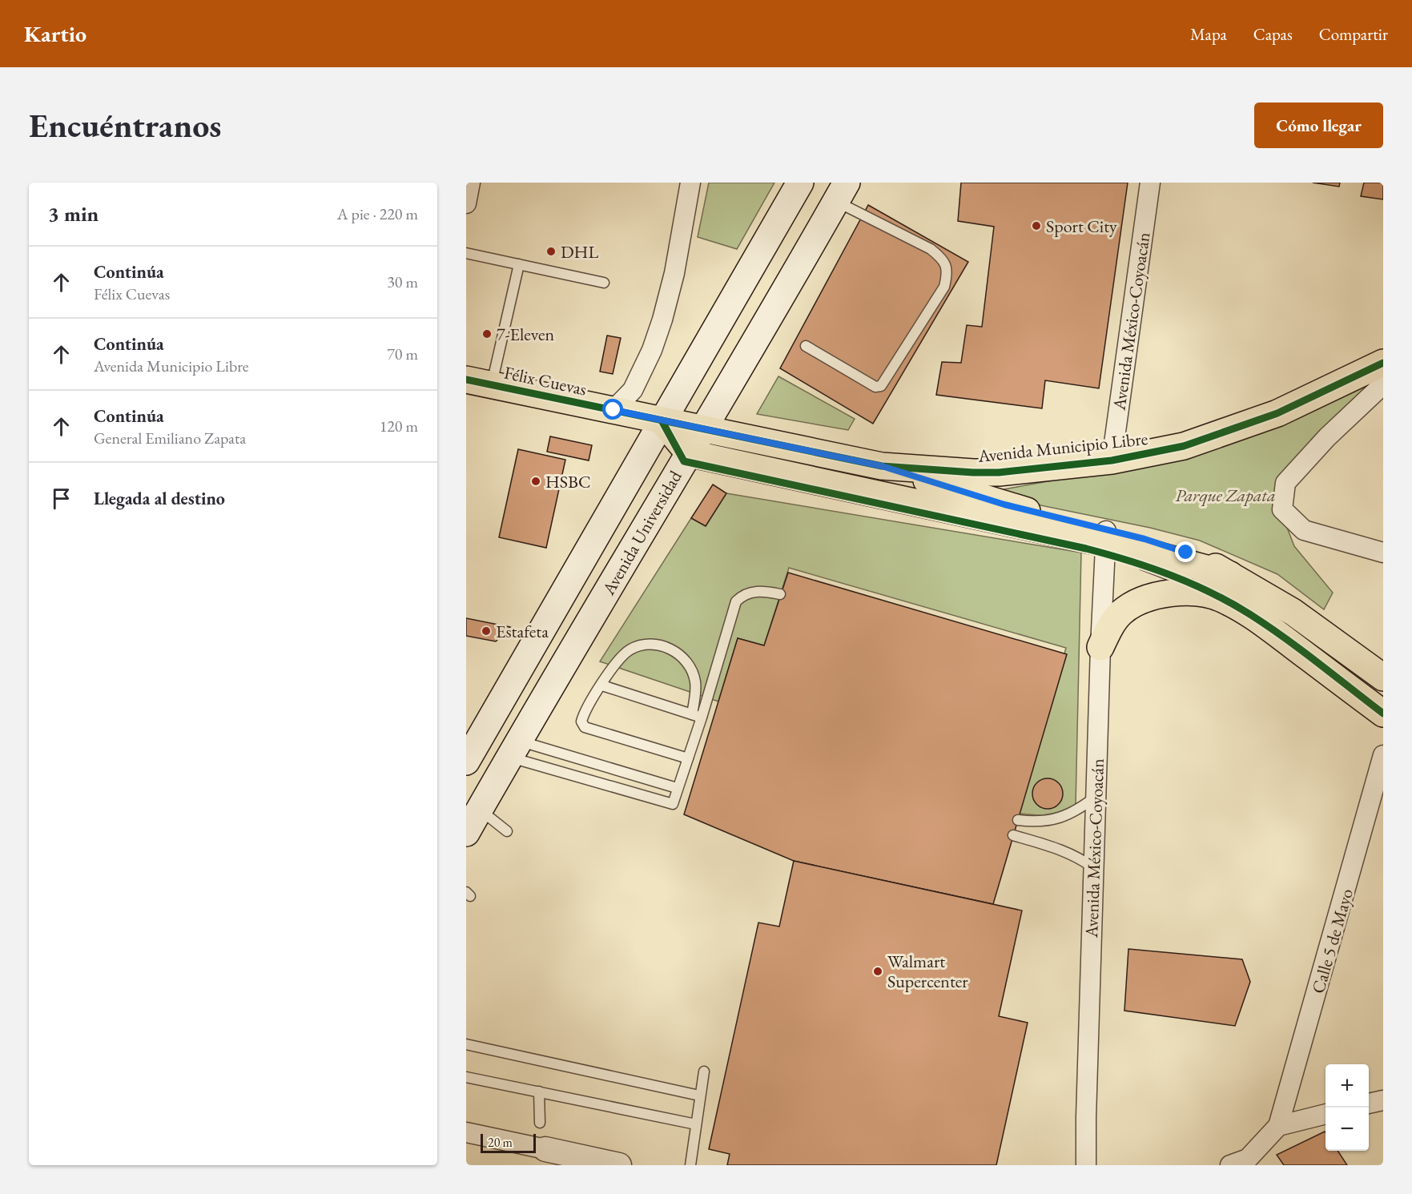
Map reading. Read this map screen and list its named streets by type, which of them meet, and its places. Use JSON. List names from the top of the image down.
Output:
{
  "streets": {
    "main road": ["Félix Cuevas", "Avenida Municipio Libre", "Avenida Universidad"],
    "street": ["Avenida México-Coyoacán", "Calle 5 de Mayo"]
  },
  "crossings": [
    ["Avenida México-Coyoacán", "Avenida Municipio Libre"],
    ["Félix Cuevas", "Avenida Municipio Libre"],
    ["Félix Cuevas", "Avenida Universidad"],
    ["Avenida Municipio Libre", "Avenida Universidad"]
  ],
  "parks": ["Parque Zapata"],
  "places": [
    "Sport City",
    "DHL",
    "7-Eleven",
    "HSBC",
    "Estafeta",
    "Walmart Supercenter"
  ],
  "scale_bar": "20 m",
  "page": {
    "header": "Kartio",
    "nav": ["Mapa", "Capas", "Compartir"],
    "buttons": "Cómo llegar",
    "title": "Encuéntranos",
    "heading": ["3 min", "A pie · 220 m"],
    "list": [
      ["Continúa", "Félix Cuevas", "30 m"],
      ["Continúa", "Avenida Municipio Libre", "70 m"],
      ["Continúa", "General Emiliano Zapata", "120 m"],
      "Llegada al destino"
    ],
    "map_buttons": ["+", "−"],
    "scale": "20 m"
  }
}
